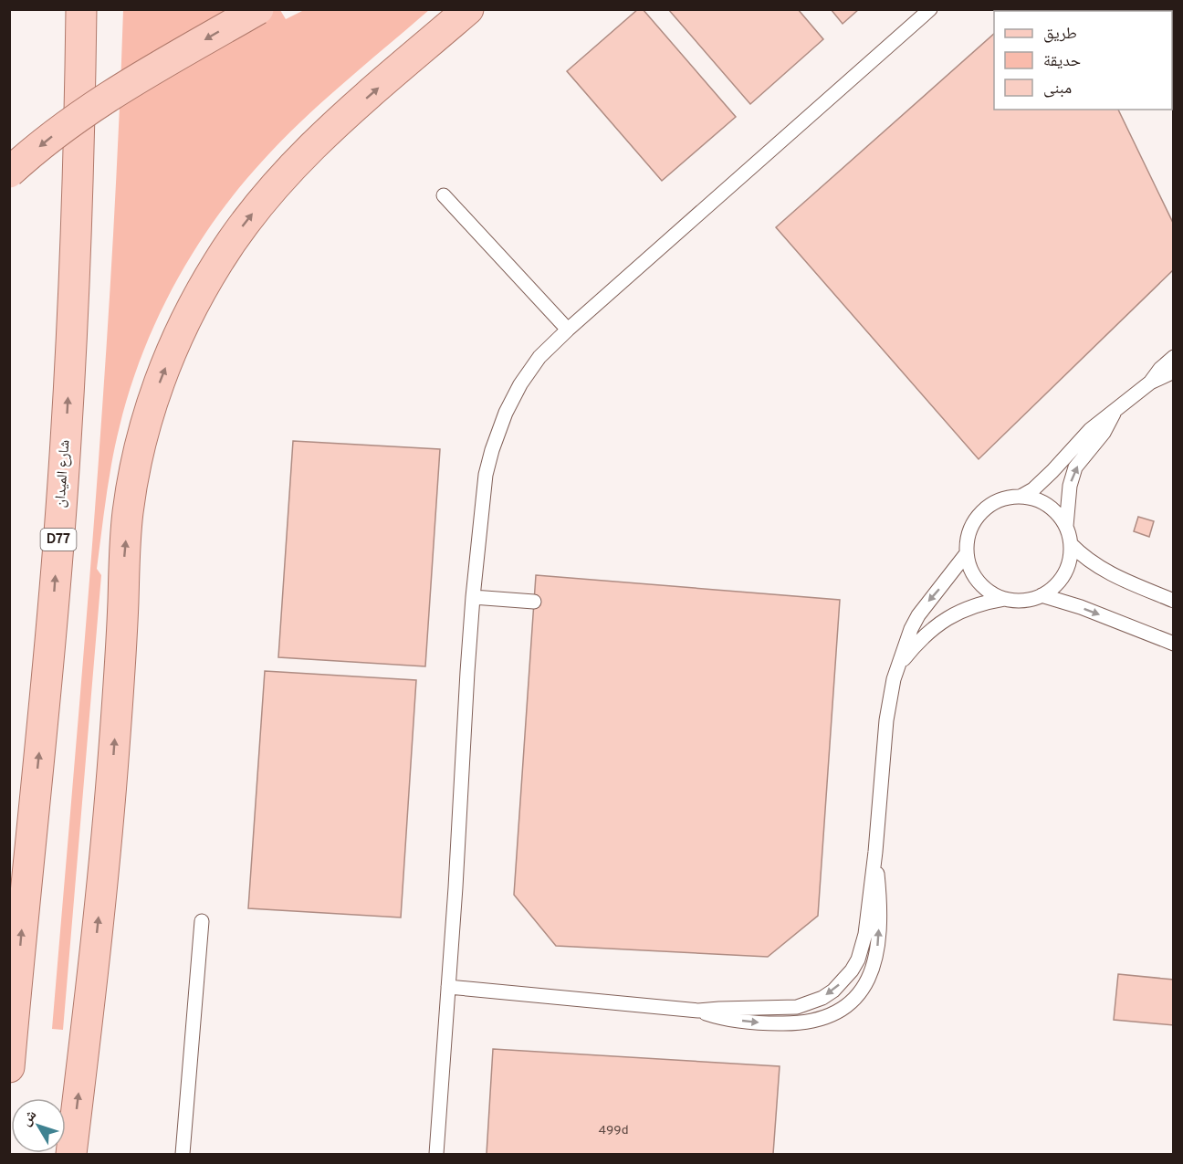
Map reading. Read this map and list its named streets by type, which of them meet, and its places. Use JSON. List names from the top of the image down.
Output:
{
  "streets": {
    "main road": ["شارع الميدان", "D77"]
  },
  "house_numbers": ["499d"],
  "legend": ["طريق", "حديقة", "مبنى"],
  "north": "top left"
}
